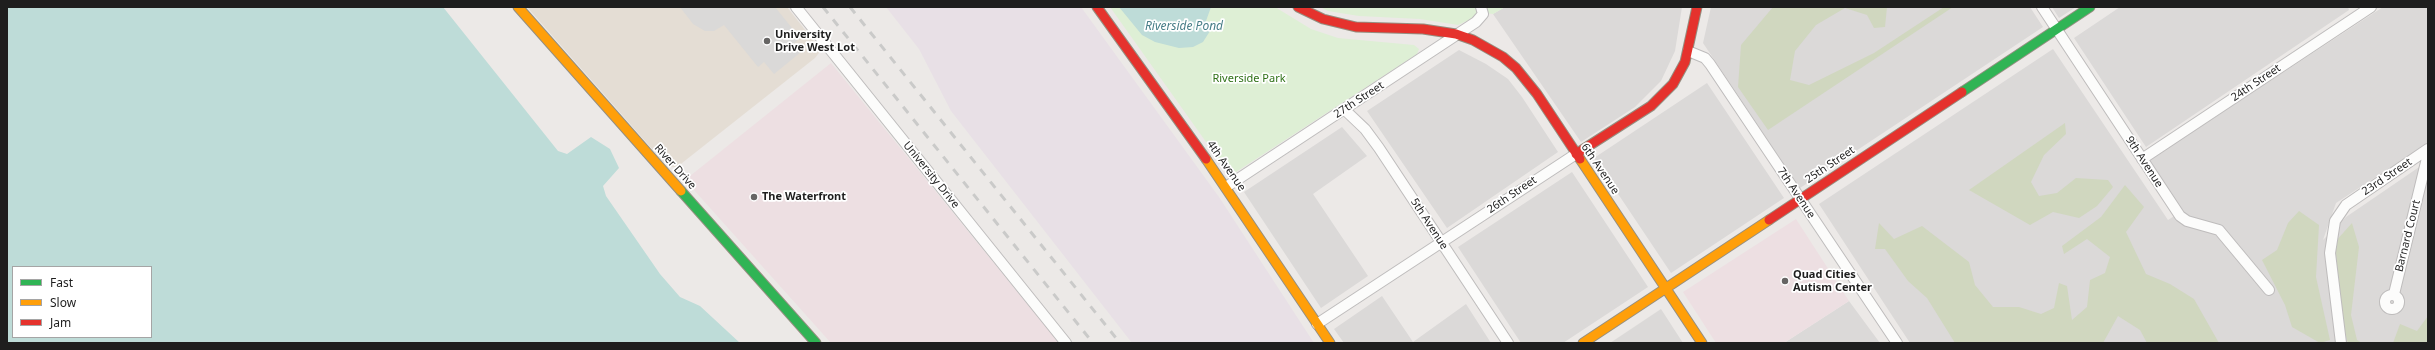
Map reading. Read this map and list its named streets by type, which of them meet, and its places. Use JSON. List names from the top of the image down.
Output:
{
  "streets": {
    "street": [
      "24th Street",
      "27th Street",
      "9th Avenue",
      "25th Street",
      "4th Avenue",
      "River Drive",
      "6th Avenue",
      "University Drive",
      "23rd Street",
      "7th Avenue",
      "26th Street",
      "5th Avenue",
      "Barnard Court"
    ]
  },
  "crossings": [
    ["24th Street", "9th Avenue"],
    ["27th Street", "4th Avenue"],
    ["27th Street", "6th Avenue"],
    ["27th Street", "5th Avenue"],
    ["9th Avenue", "25th Street"],
    ["25th Street", "6th Avenue"],
    ["25th Street", "7th Avenue"],
    ["4th Avenue", "26th Street"],
    ["6th Avenue", "26th Street"],
    ["7th Avenue", "26th Street"],
    ["26th Street", "5th Avenue"]
  ],
  "water": ["Riverside Pond"],
  "parks": ["Riverside Park"],
  "places": ["University Drive West Lot", "The Waterfront", "Quad Cities Autism Center"],
  "legend": ["Fast", "Slow", "Jam"]
}
